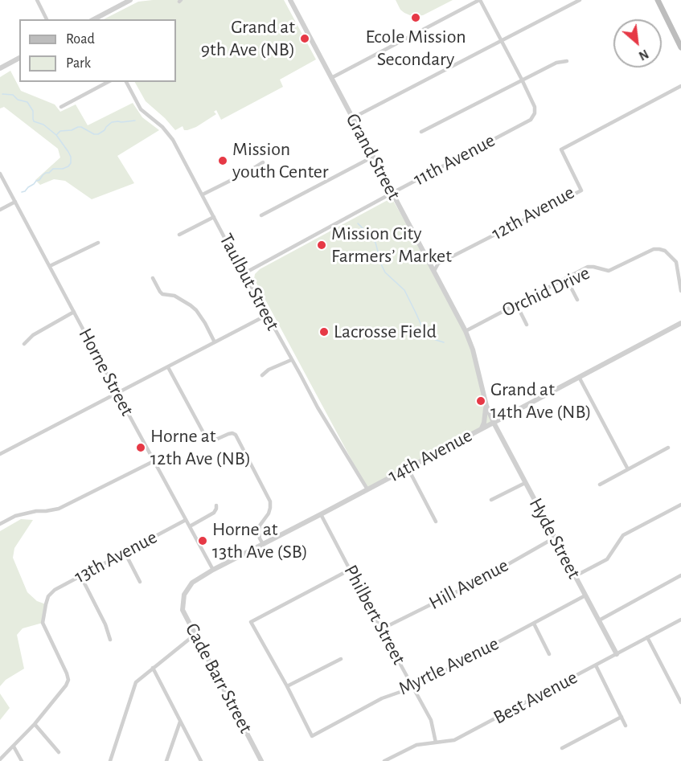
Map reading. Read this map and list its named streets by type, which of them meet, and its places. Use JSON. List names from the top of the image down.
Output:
{
  "streets": {
    "street": [
      "Grand Street",
      "11th Avenue",
      "12th Avenue",
      "Taulbut Street",
      "Orchid Drive",
      "Horne Street",
      "14th Avenue",
      "Hyde Street",
      "13th Avenue",
      "Hill Avenue",
      "Philbert Street",
      "Myrtle Avenue",
      "Cade Barr Street",
      "Best Avenue"
    ]
  },
  "crossings": [
    ["Grand Street", "11th Avenue"],
    ["Grand Street", "12th Avenue"],
    ["Grand Street", "Orchid Drive"],
    ["Grand Street", "14th Avenue"],
    ["Grand Street", "Hyde Street"],
    ["11th Avenue", "Taulbut Street"],
    ["Taulbut Street", "14th Avenue"],
    ["Horne Street", "14th Avenue"],
    ["Horne Street", "13th Avenue"],
    ["14th Avenue", "Hyde Street"],
    ["14th Avenue", "Philbert Street"],
    ["14th Avenue", "Cade Barr Street"],
    ["Hyde Street", "Hill Avenue"],
    ["Hyde Street", "Myrtle Avenue"],
    ["Hyde Street", "Best Avenue"],
    ["Hill Avenue", "Philbert Street"],
    ["Philbert Street", "Myrtle Avenue"],
    ["Philbert Street", "Best Avenue"]
  ],
  "places": [
    "Ecole Mission Secondary",
    "Grand at 9th Ave (NB)",
    "Mission youth Center",
    "Mission City Farmers’ Market",
    "Lacrosse Field",
    "Grand at 14th Ave (NB)",
    "Horne at 12th Ave (NB)",
    "Horne at 13th Ave (SB)"
  ],
  "legend": ["Road", "Park"],
  "north": "bottom right"
}
